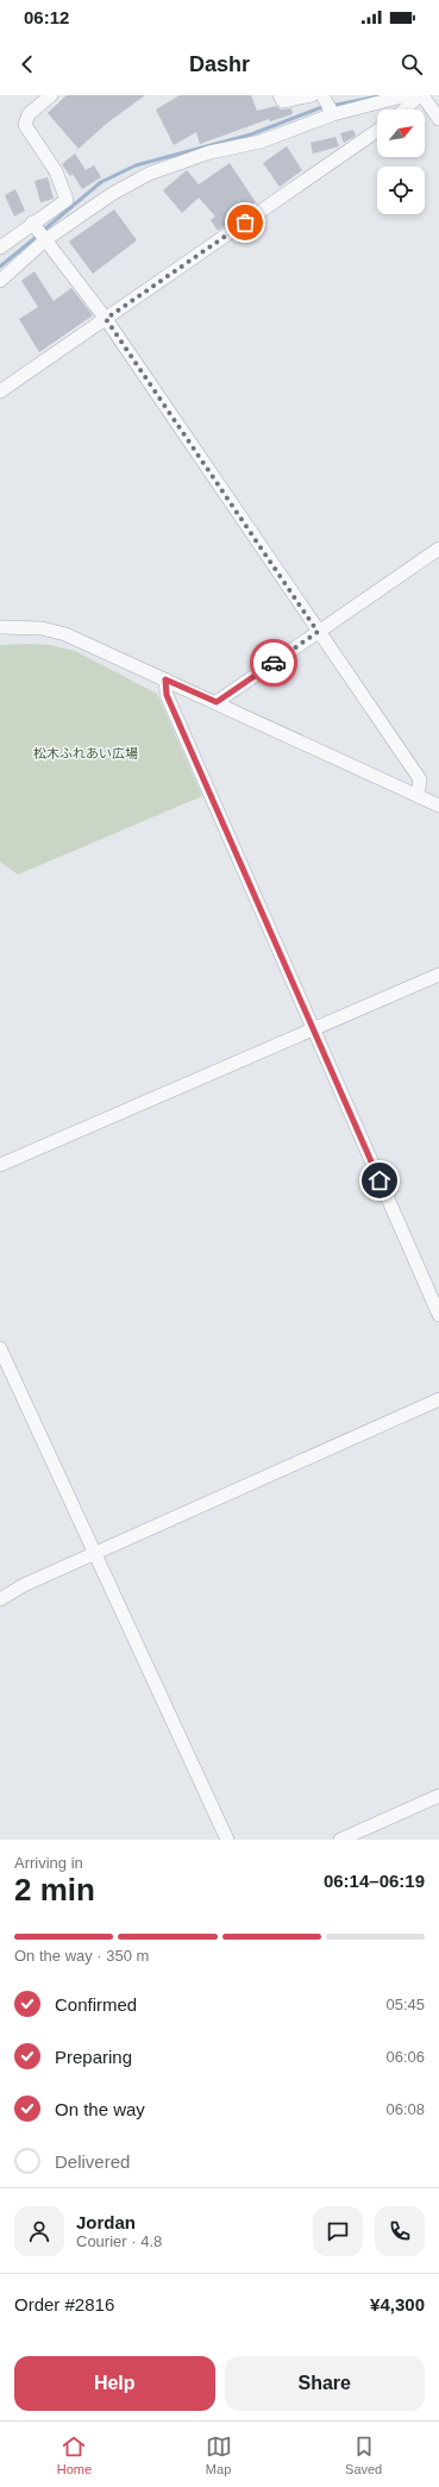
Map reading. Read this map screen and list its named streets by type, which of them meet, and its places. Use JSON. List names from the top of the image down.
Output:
{
  "parks": ["松木ふれあい広場"],
  "north": "top right",
  "page": {
    "status": "06:12",
    "header": "Dashr",
    "heading": ["2 min", "Arriving in", "06:14–06:19"],
    "panel": [
      "Jordan",
      "Courier · 4.8",
      "Order #2816",
      "¥4,300"
    ],
    "bar": "On the way · 350 m",
    "list": [
      ["Confirmed", "05:45"],
      ["Preparing", "06:06"],
      ["On the way", "06:08"],
      "Delivered"
    ],
    "buttons": ["Help", "Share"],
    "tabs": ["Home", "Map", "Saved"]
  }
}
